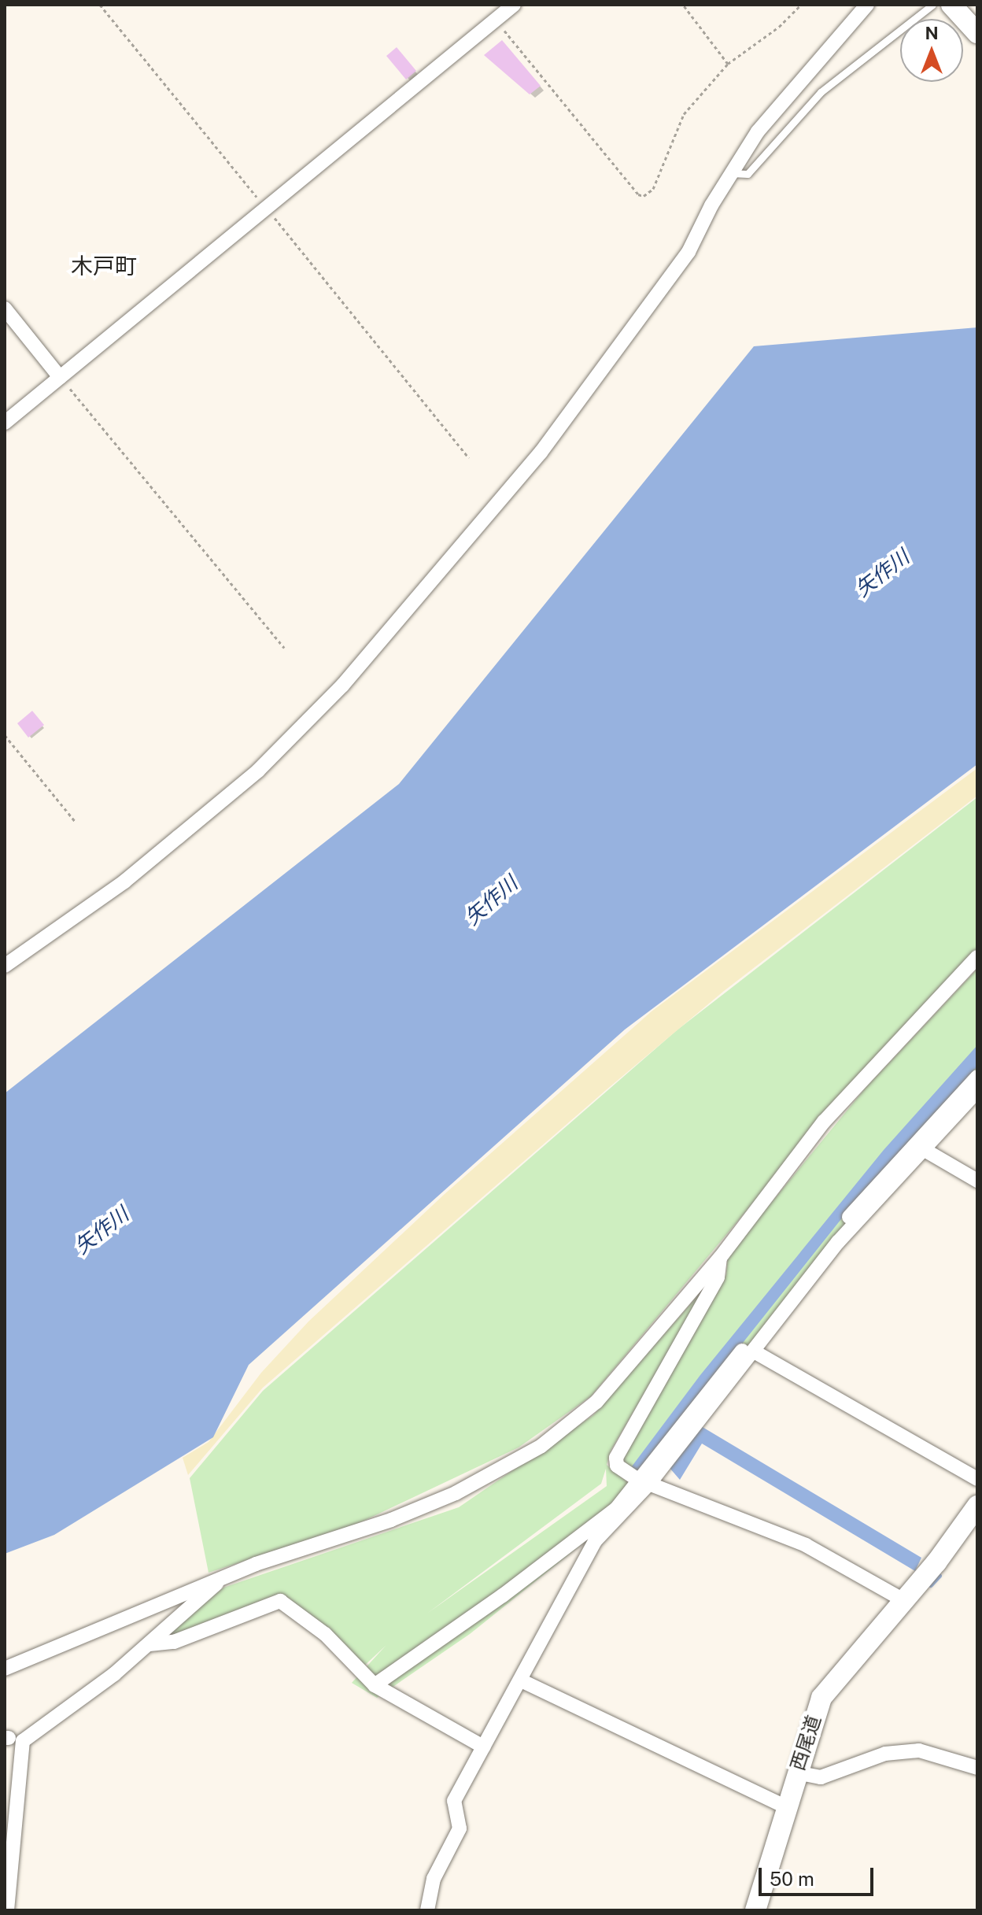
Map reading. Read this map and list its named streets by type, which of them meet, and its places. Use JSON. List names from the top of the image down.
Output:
{
  "streets": {
    "street": ["西尾道"]
  },
  "districts": ["木戸町"],
  "water": ["矢作川"],
  "scale_bar": "50 m",
  "north": "top"
}
